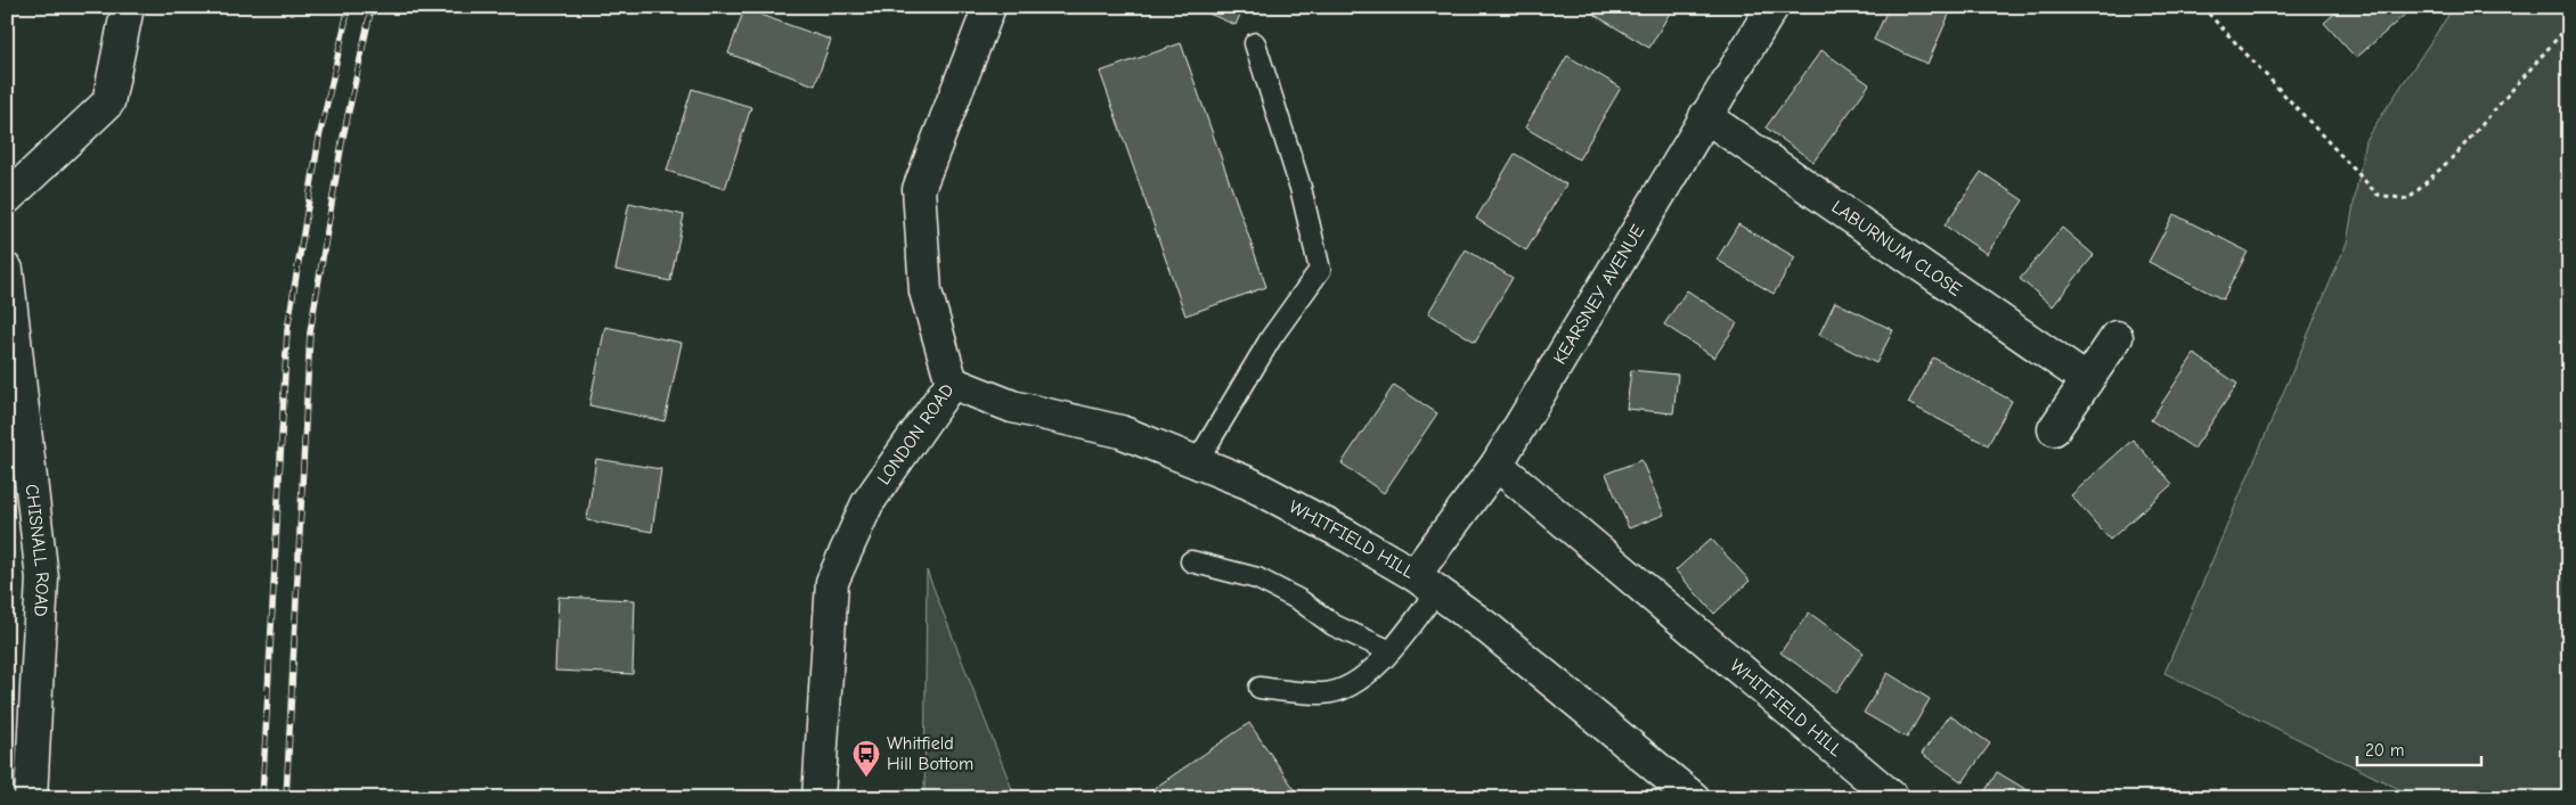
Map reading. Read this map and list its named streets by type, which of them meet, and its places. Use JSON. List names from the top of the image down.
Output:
{
  "streets": {
    "street": [
      "LABURNUM CLOSE",
      "KEARSNEY AVENUE",
      "LONDON ROAD",
      "WHITFIELD HILL",
      "CHISNALL ROAD"
    ]
  },
  "crossings": [
    ["LABURNUM CLOSE", "KEARSNEY AVENUE"],
    ["KEARSNEY AVENUE", "WHITFIELD HILL"],
    ["LONDON ROAD", "WHITFIELD HILL"]
  ],
  "places": {
    "bus stop": ["Whitfield Hill Bottom"]
  },
  "scale_bar": "20 m"
}
